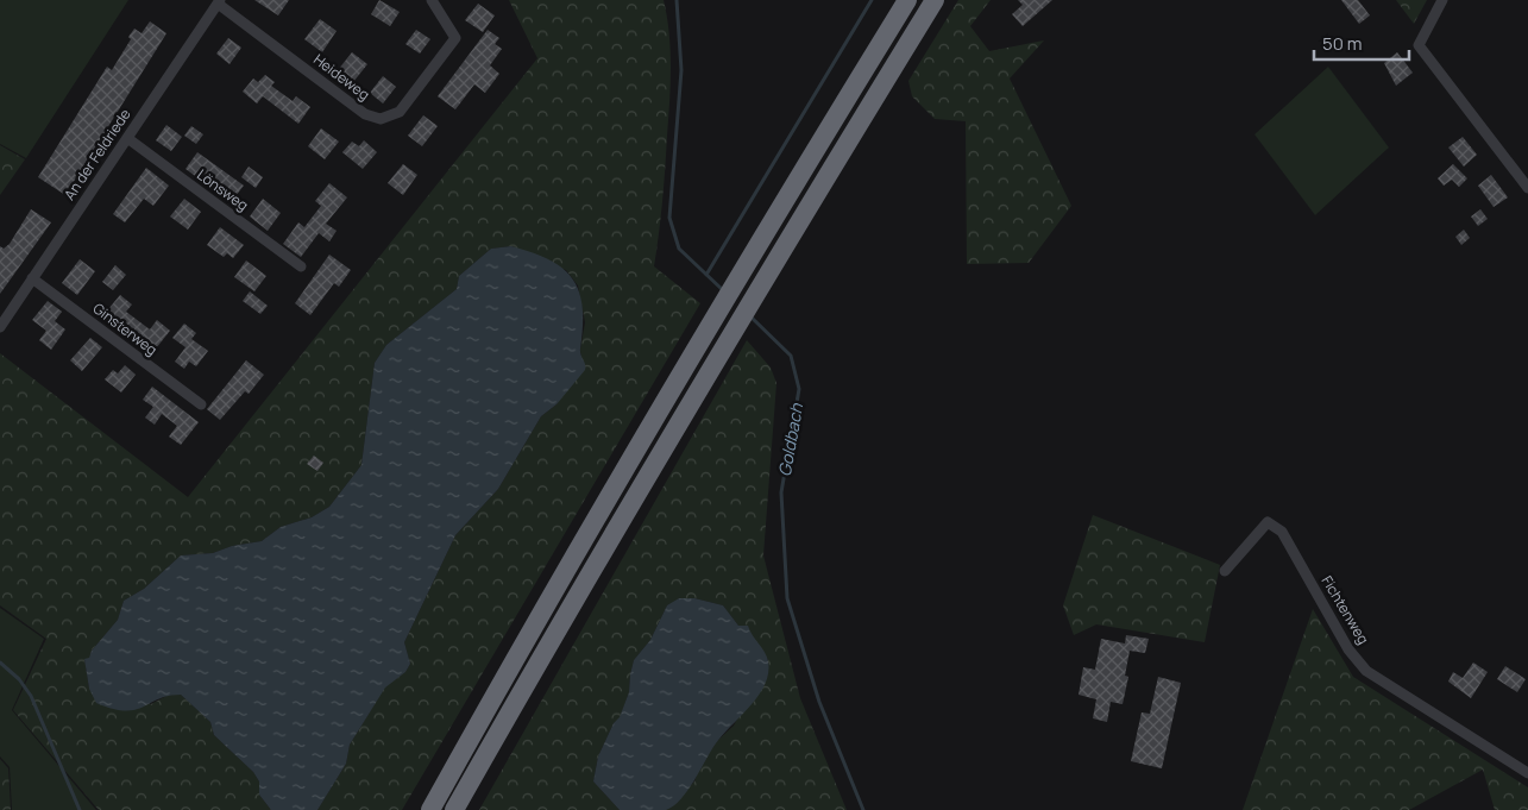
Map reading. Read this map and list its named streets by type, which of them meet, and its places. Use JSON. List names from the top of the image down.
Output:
{
  "streets": {
    "street": [
      "Heideweg",
      "An der Feldriede",
      "Lönsweg",
      "Ginsterweg",
      "Fichtenweg"
    ]
  },
  "crossings": [
    ["Heideweg", "An der Feldriede"],
    ["An der Feldriede", "Lönsweg"],
    ["An der Feldriede", "Ginsterweg"]
  ],
  "water": ["Goldbach"],
  "scale_bar": "50 m"
}
